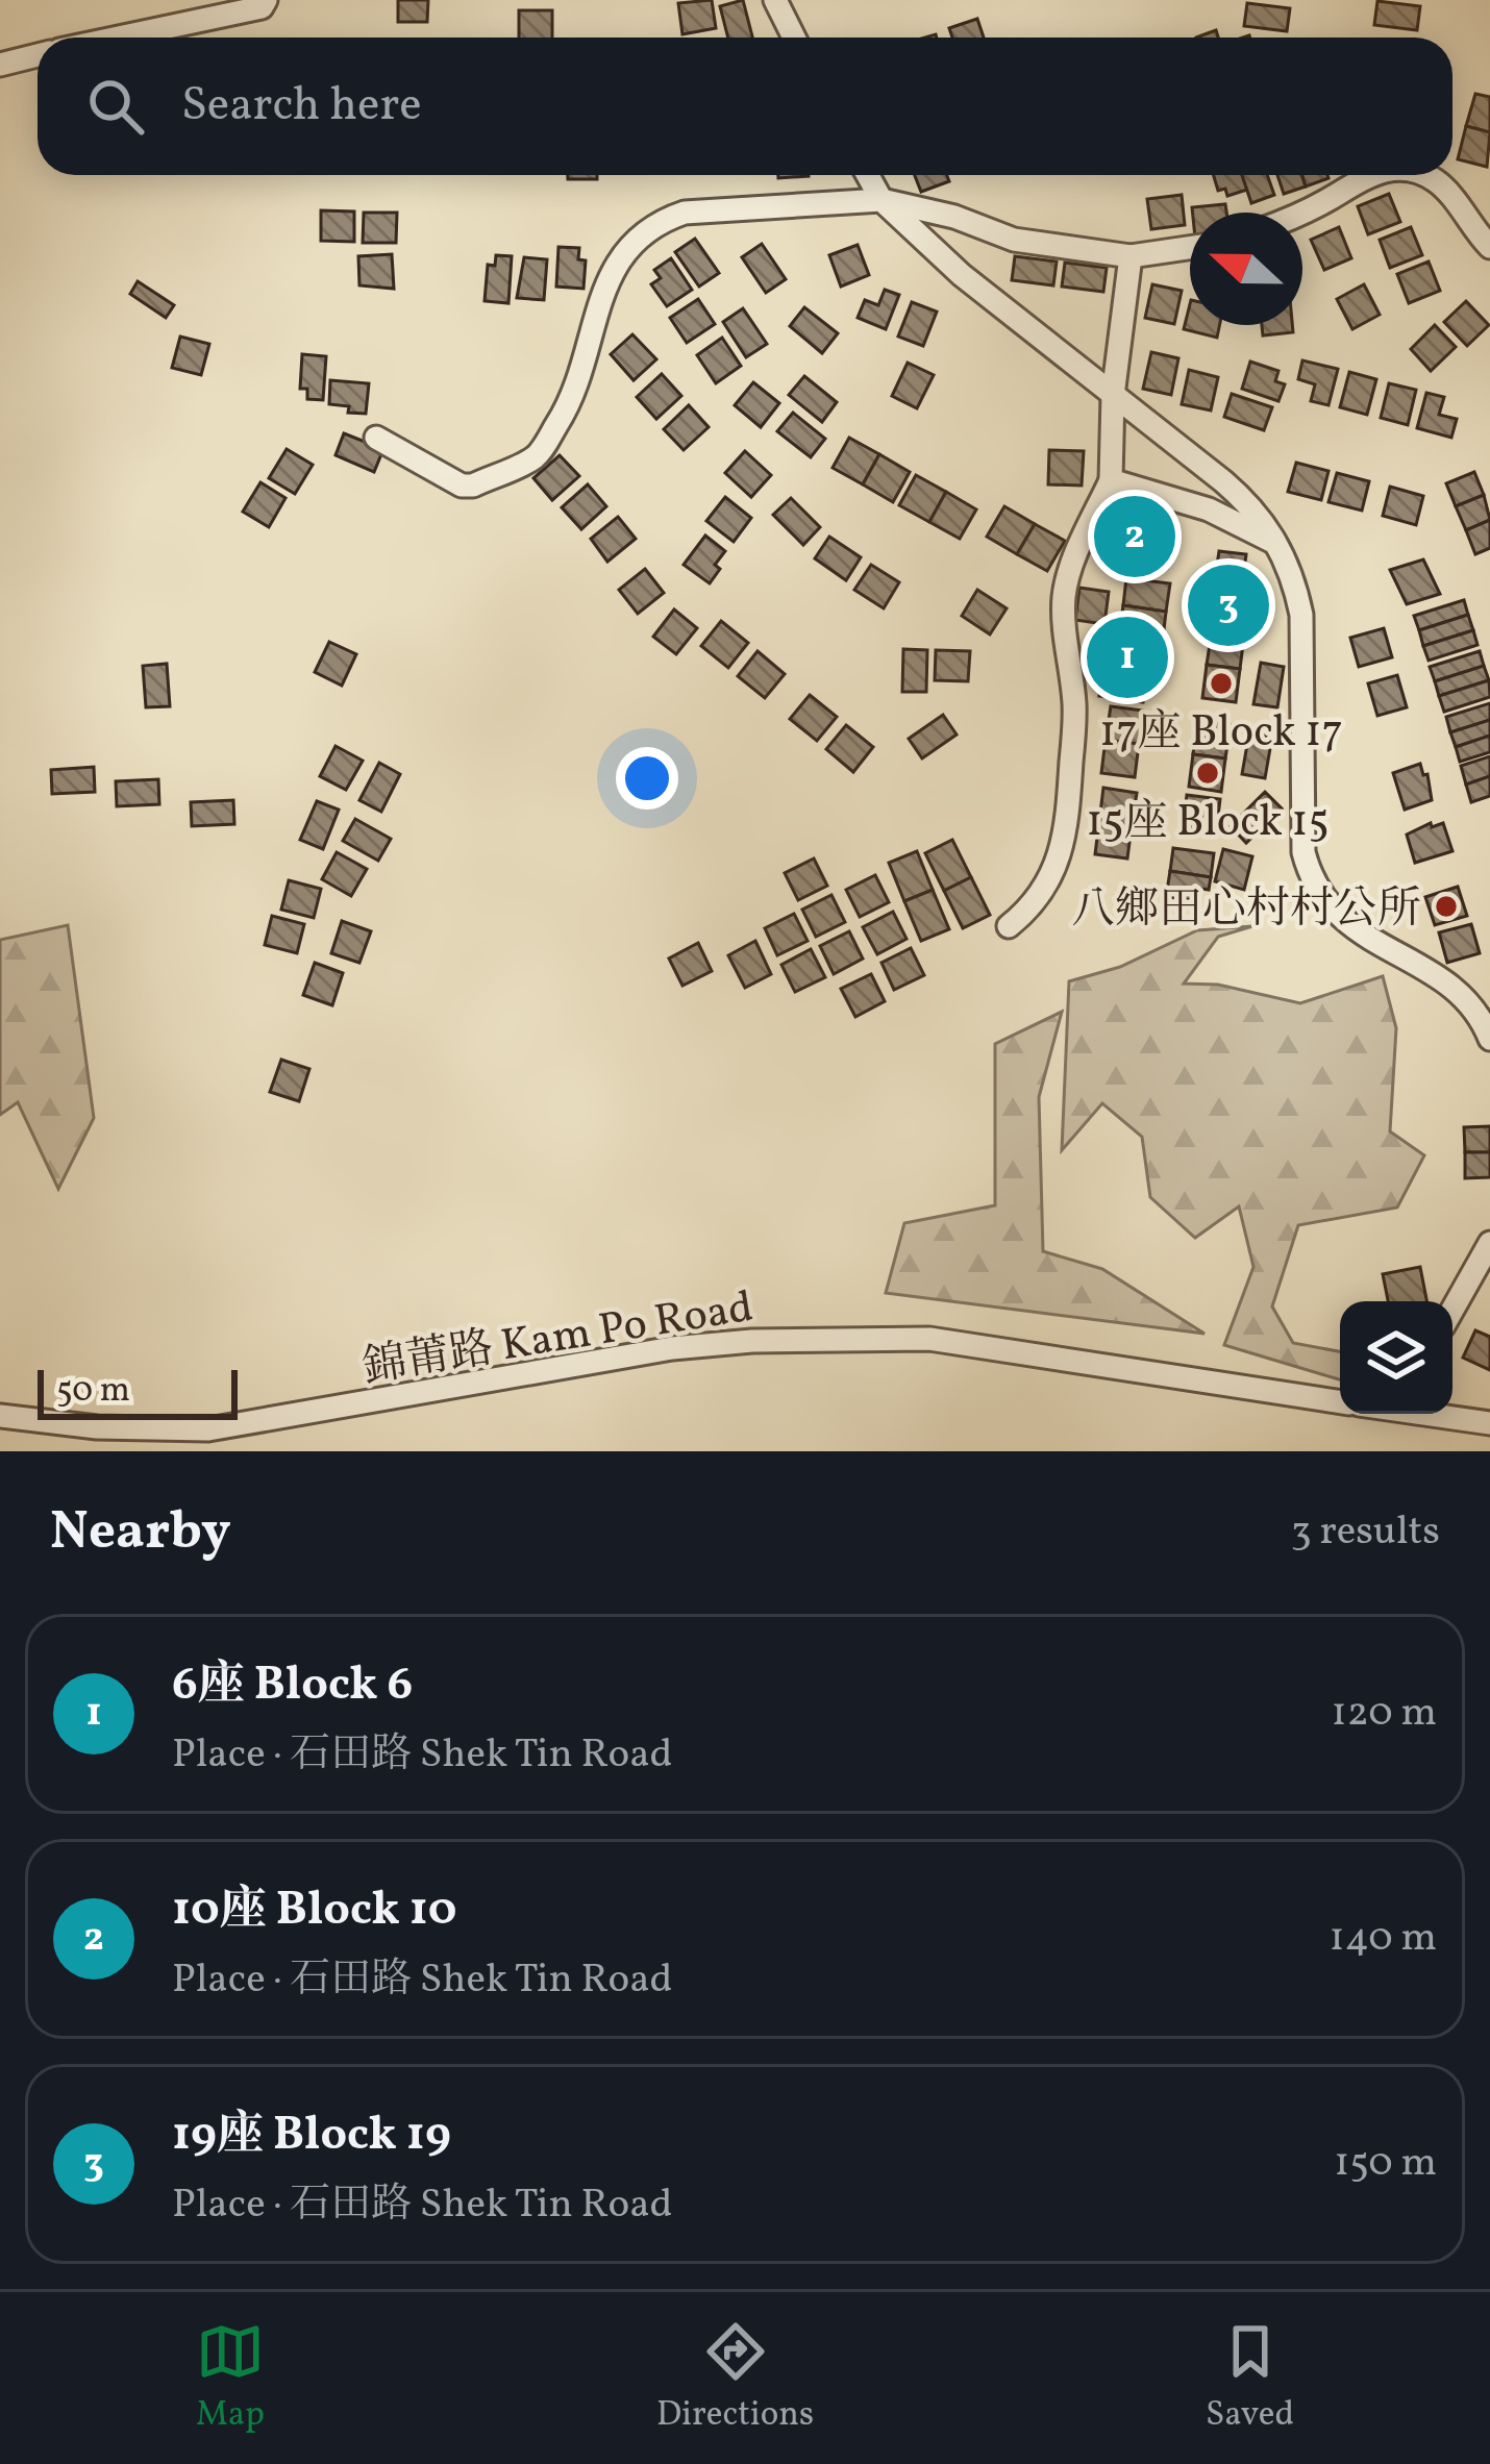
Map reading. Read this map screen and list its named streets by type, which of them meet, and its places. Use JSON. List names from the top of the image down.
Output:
{
  "streets": {
    "street": ["錦莆路 Kam Po Road"]
  },
  "places": ["17座 Block 17", "15座 Block 15", "八鄉田心村村公所"],
  "scale_bar": "50 m",
  "north": "left",
  "page": {
    "search": "Search here",
    "pins": ["2", "3", "1"],
    "scale": "50 m",
    "heading": ["Nearby", "3 results"],
    "list": [
      {
        "mark": "1",
        "name": "6座 Block 6",
        "note": "Place · 石田路 Shek Tin Road",
        "value": "120 m"
      },
      {
        "mark": "2",
        "name": "10座 Block 10",
        "note": "Place · 石田路 Shek Tin Road",
        "value": "140 m"
      },
      {
        "mark": "3",
        "name": "19座 Block 19",
        "note": "Place · 石田路 Shek Tin Road",
        "value": "150 m"
      }
    ],
    "nav": ["Map", "Directions", "Saved"]
  }
}
